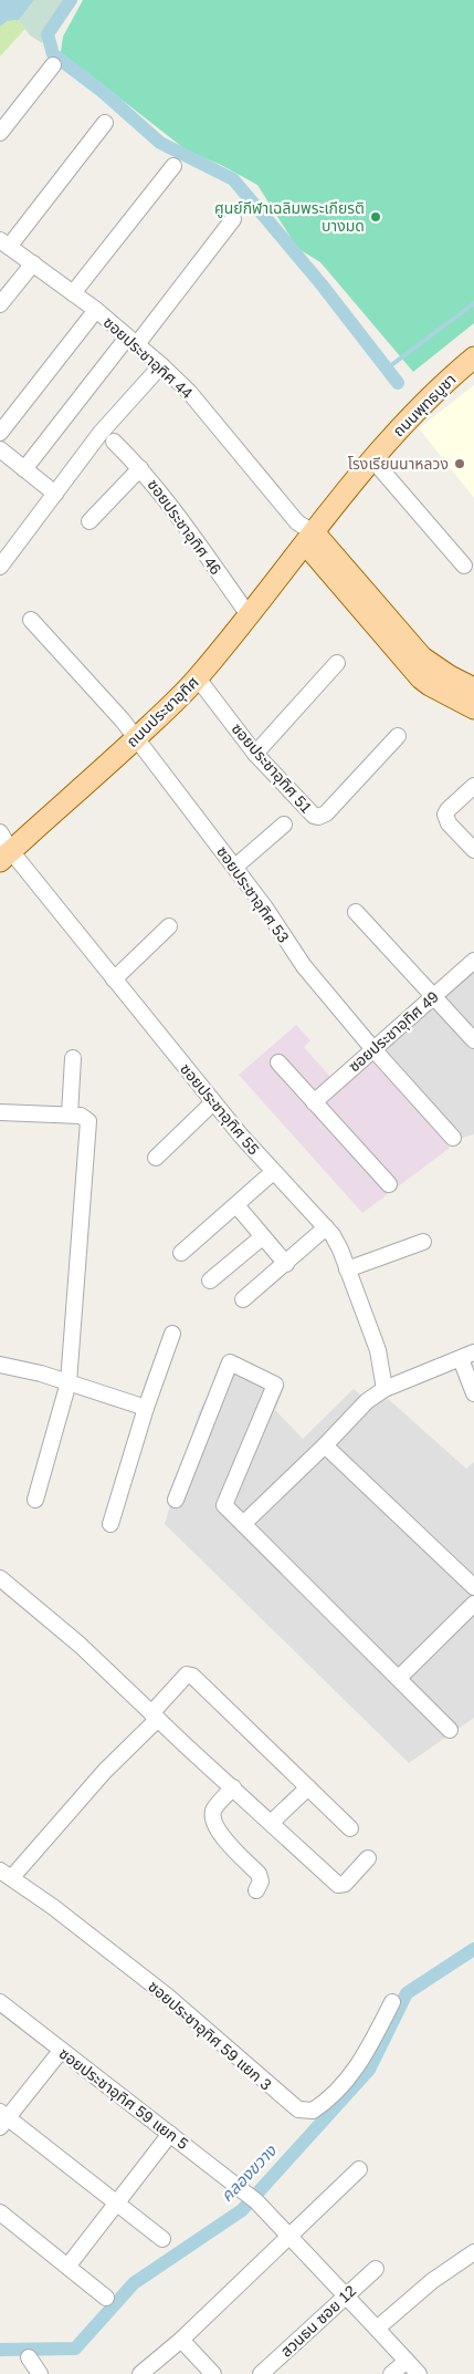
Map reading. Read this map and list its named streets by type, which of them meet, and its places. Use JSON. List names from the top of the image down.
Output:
{
  "streets": {
    "main road": ["ถนนพุทธบูชา", "ถนนประชาอุทิศ"],
    "street": [
      "ซอยประชาอุทิศ 44",
      "ซอยประชาอุทิศ 46",
      "ซอยประชาอุทิศ 51",
      "ซอยประชาอุทิศ 53",
      "ซอยประชาอุทิศ 49",
      "ซอยประชาอุทิศ 55",
      "ซอยประชาอุทิศ 59 แยก 3",
      "ซอยประชาอุทิศ 59 แยก 5",
      "สวนธน ซอย 12"
    ]
  },
  "crossings": [
    ["ซอยประชาอุทิศ 44", "ถนนพุทธบูชา"],
    ["ซอยประชาอุทิศ 44", "ถนนประชาอุทิศ"],
    ["ถนนพุทธบูชา", "ถนนประชาอุทิศ"],
    ["ซอยประชาอุทิศ 46", "ถนนประชาอุทิศ"],
    ["ถนนประชาอุทิศ", "ซอยประชาอุทิศ 51"],
    ["ถนนประชาอุทิศ", "ซอยประชาอุทิศ 53"],
    ["ถนนประชาอุทิศ", "ซอยประชาอุทิศ 55"],
    ["ซอยประชาอุทิศ 53", "ซอยประชาอุทิศ 49"],
    ["ซอยประชาอุทิศ 59 แยก 5", "สวนธน ซอย 12"]
  ],
  "water": ["คลองขวาง"],
  "places": ["ศูนย์กีฬาเฉลิมพระเกียรติ บางมด", "โรงเรียนนาหลวง"]
}
